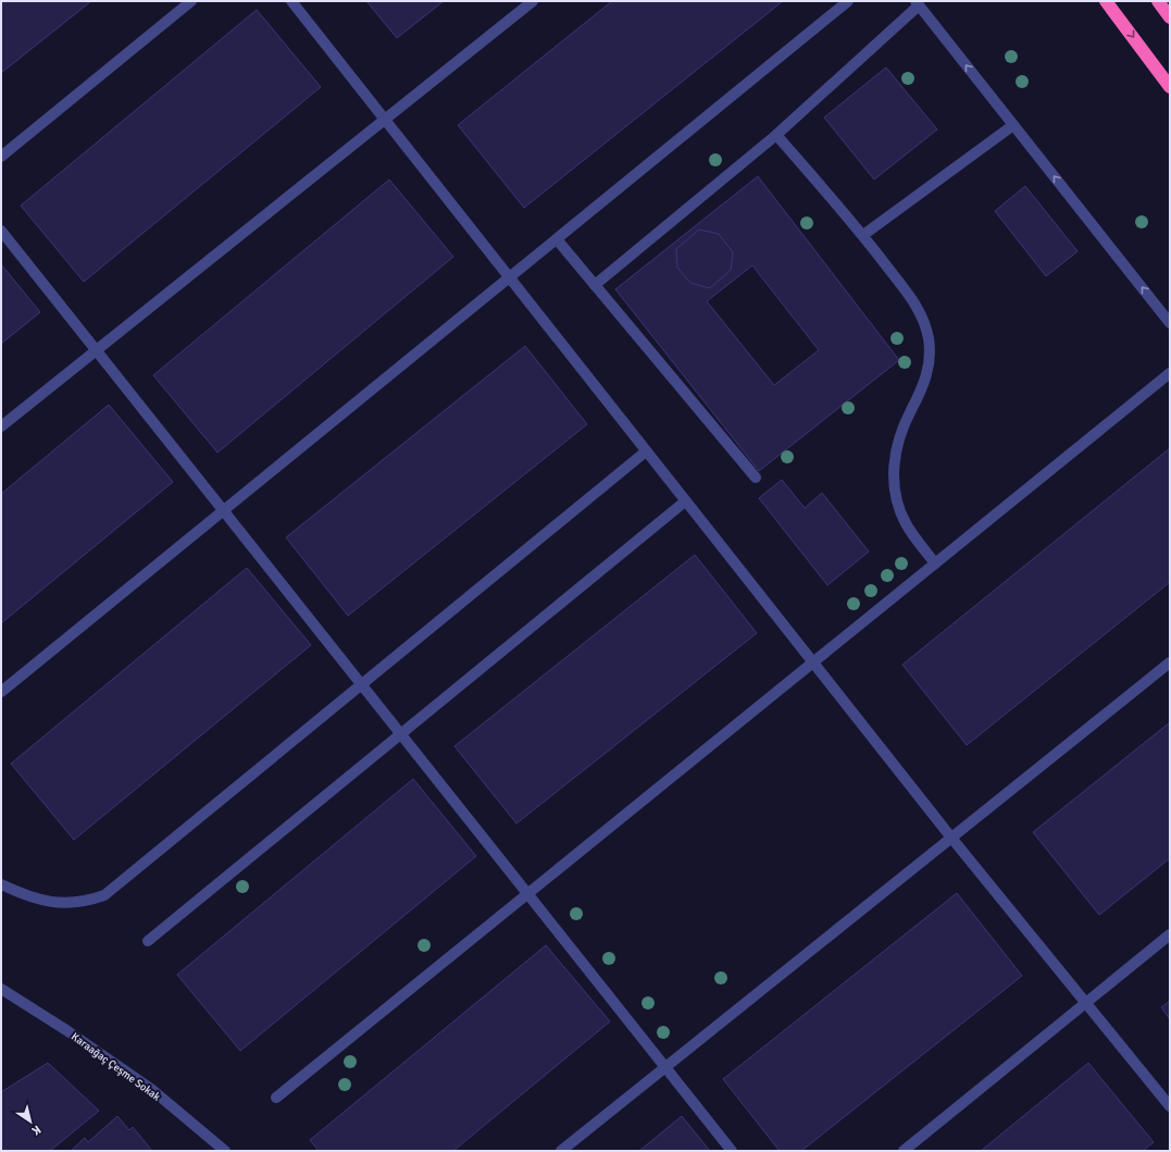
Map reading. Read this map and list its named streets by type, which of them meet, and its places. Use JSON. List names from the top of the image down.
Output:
{
  "streets": {
    "street": ["Karaağaç Çeşme Sokak"]
  },
  "north": "bottom right"
}
